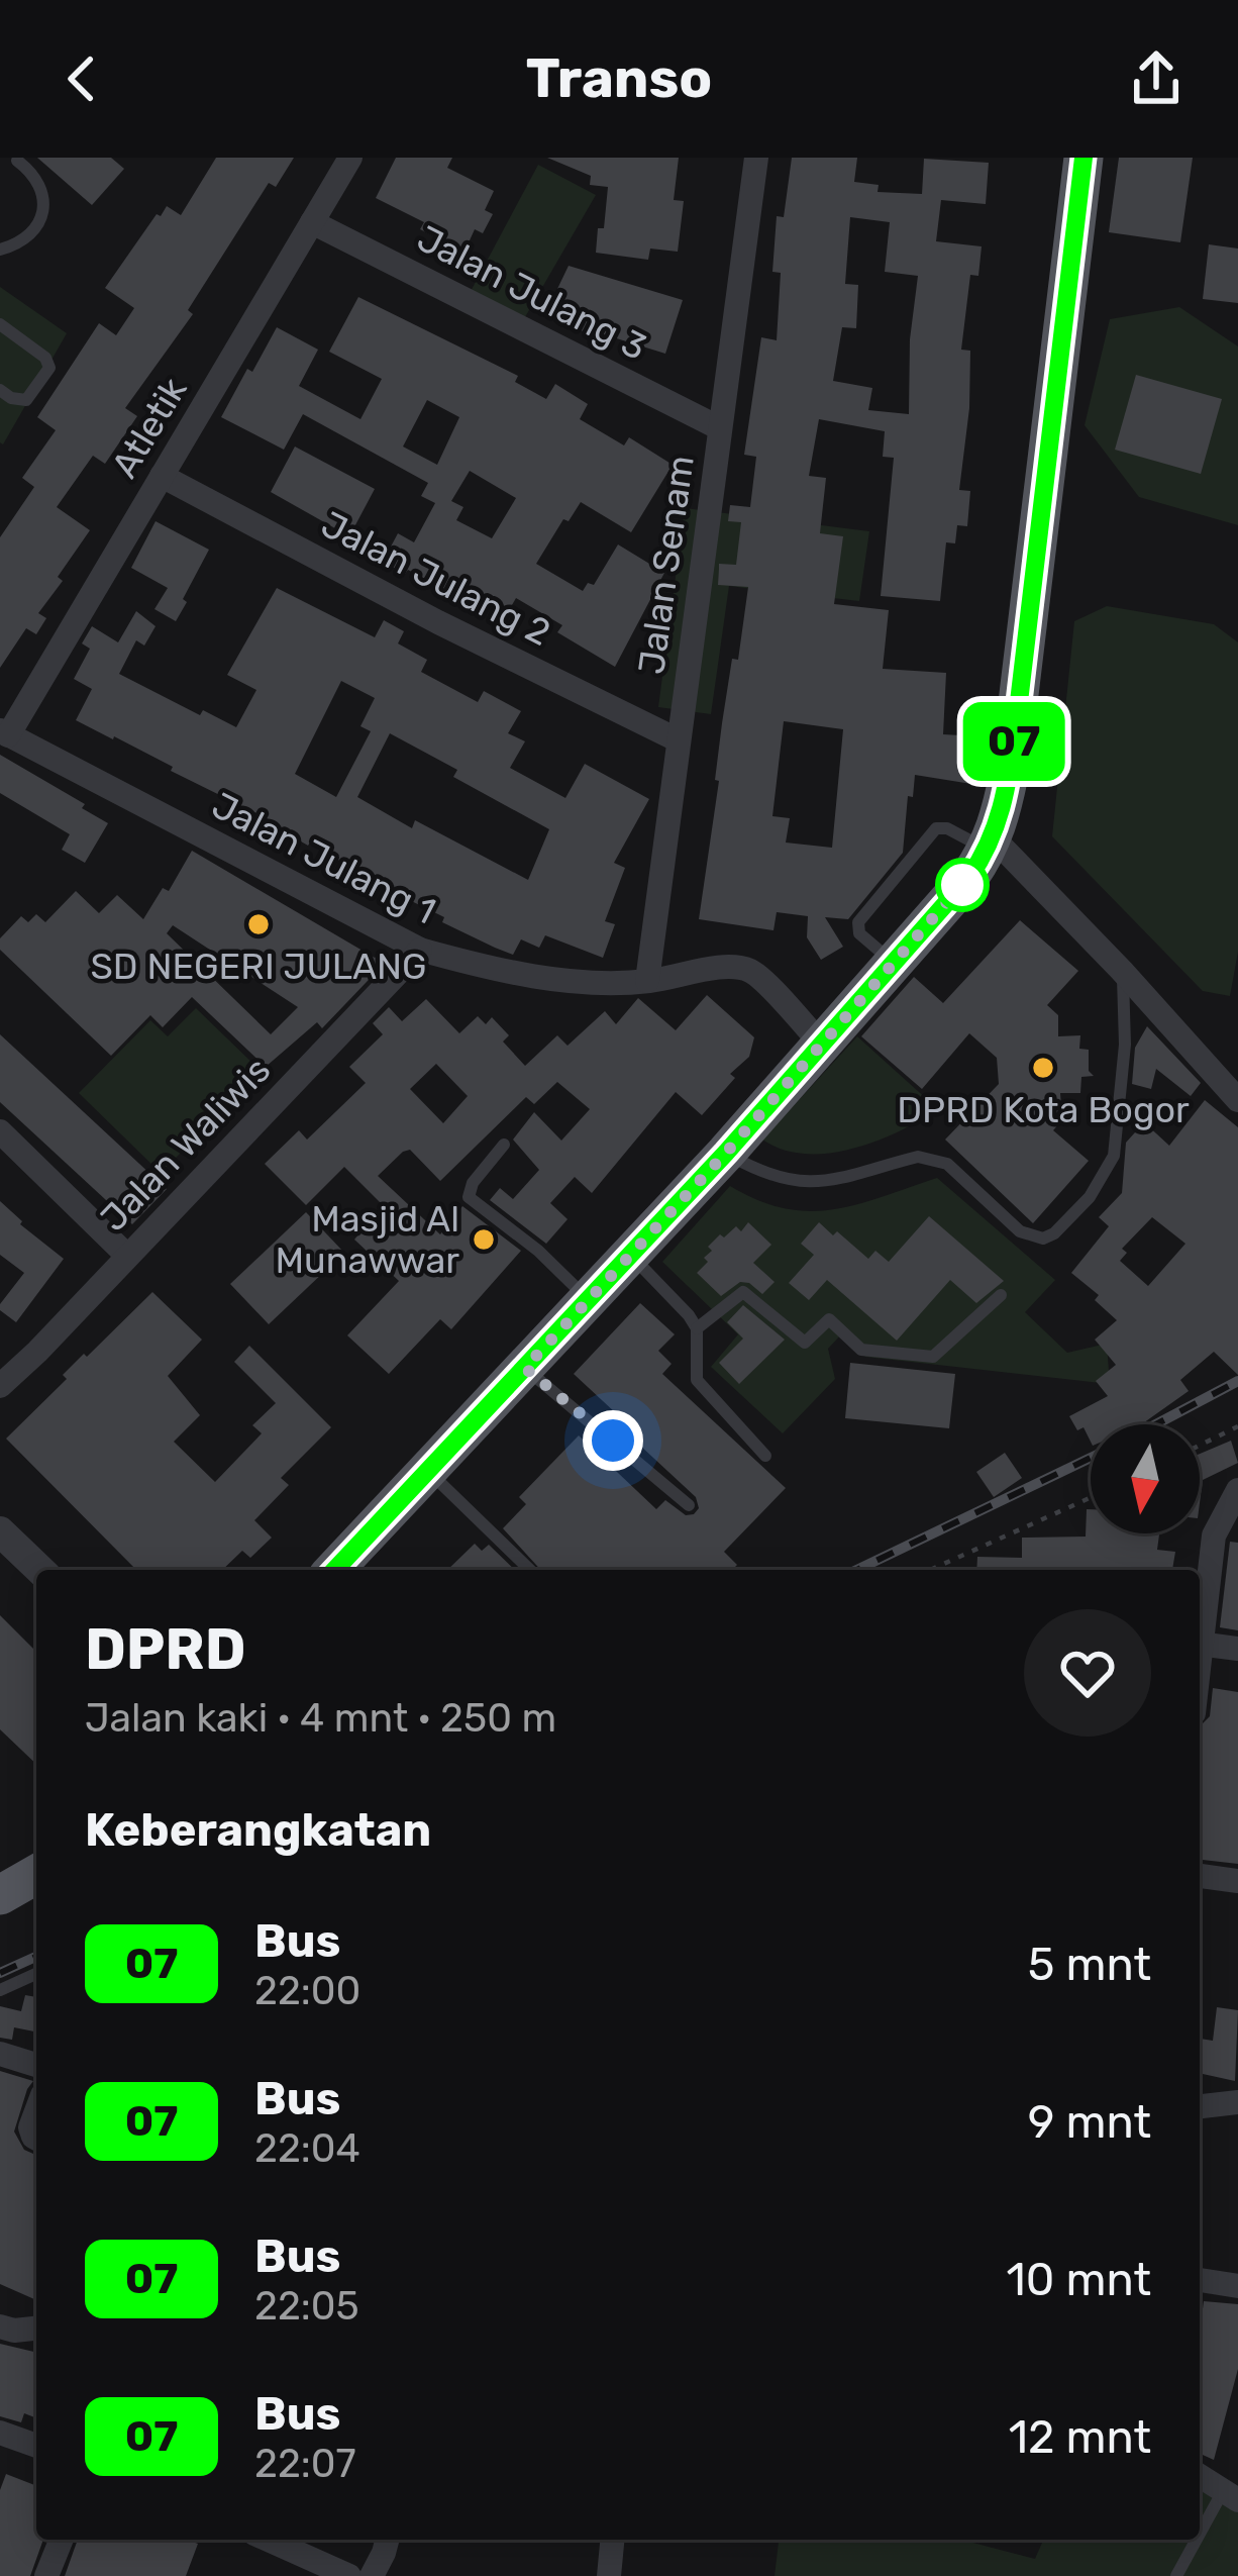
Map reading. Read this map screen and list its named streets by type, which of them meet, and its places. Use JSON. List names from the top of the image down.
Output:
{
  "streets": {
    "street": [
      "Jalan Julang 3",
      "Atletik",
      "Jalan Senam",
      "Jalan Julang 2",
      "Jalan Julang 1",
      "Jalan Waliwis"
    ]
  },
  "crossings": [
    ["Jalan Julang 3", "Atletik"],
    ["Jalan Julang 3", "Jalan Senam"],
    ["Atletik", "Jalan Julang 2"],
    ["Atletik", "Jalan Julang 1"],
    ["Jalan Senam", "Jalan Julang 2"],
    ["Jalan Senam", "Jalan Julang 1"],
    ["Jalan Julang 1", "Jalan Waliwis"]
  ],
  "places": ["SD NEGERI JULANG", "DPRD Kota Bogor", "Masjid Al Munawwar"],
  "lines": ["bus line 07"],
  "north": "bottom",
  "page": {
    "header": "Transo",
    "on_map": "07",
    "heading": [
      ["DPRD", "Jalan kaki · 4 mnt · 250 m"],
      "Keberangkatan"
    ],
    "list": [
      {
        "mark": "07",
        "name": "Bus",
        "note": "22:00",
        "value": "5 mnt"
      },
      {
        "mark": "07",
        "name": "Bus",
        "note": "22:04",
        "value": "9 mnt"
      },
      {
        "mark": "07",
        "name": "Bus",
        "note": "22:05",
        "value": "10 mnt"
      },
      {
        "mark": "07",
        "name": "Bus",
        "note": "22:07",
        "value": "12 mnt"
      }
    ]
  }
}
